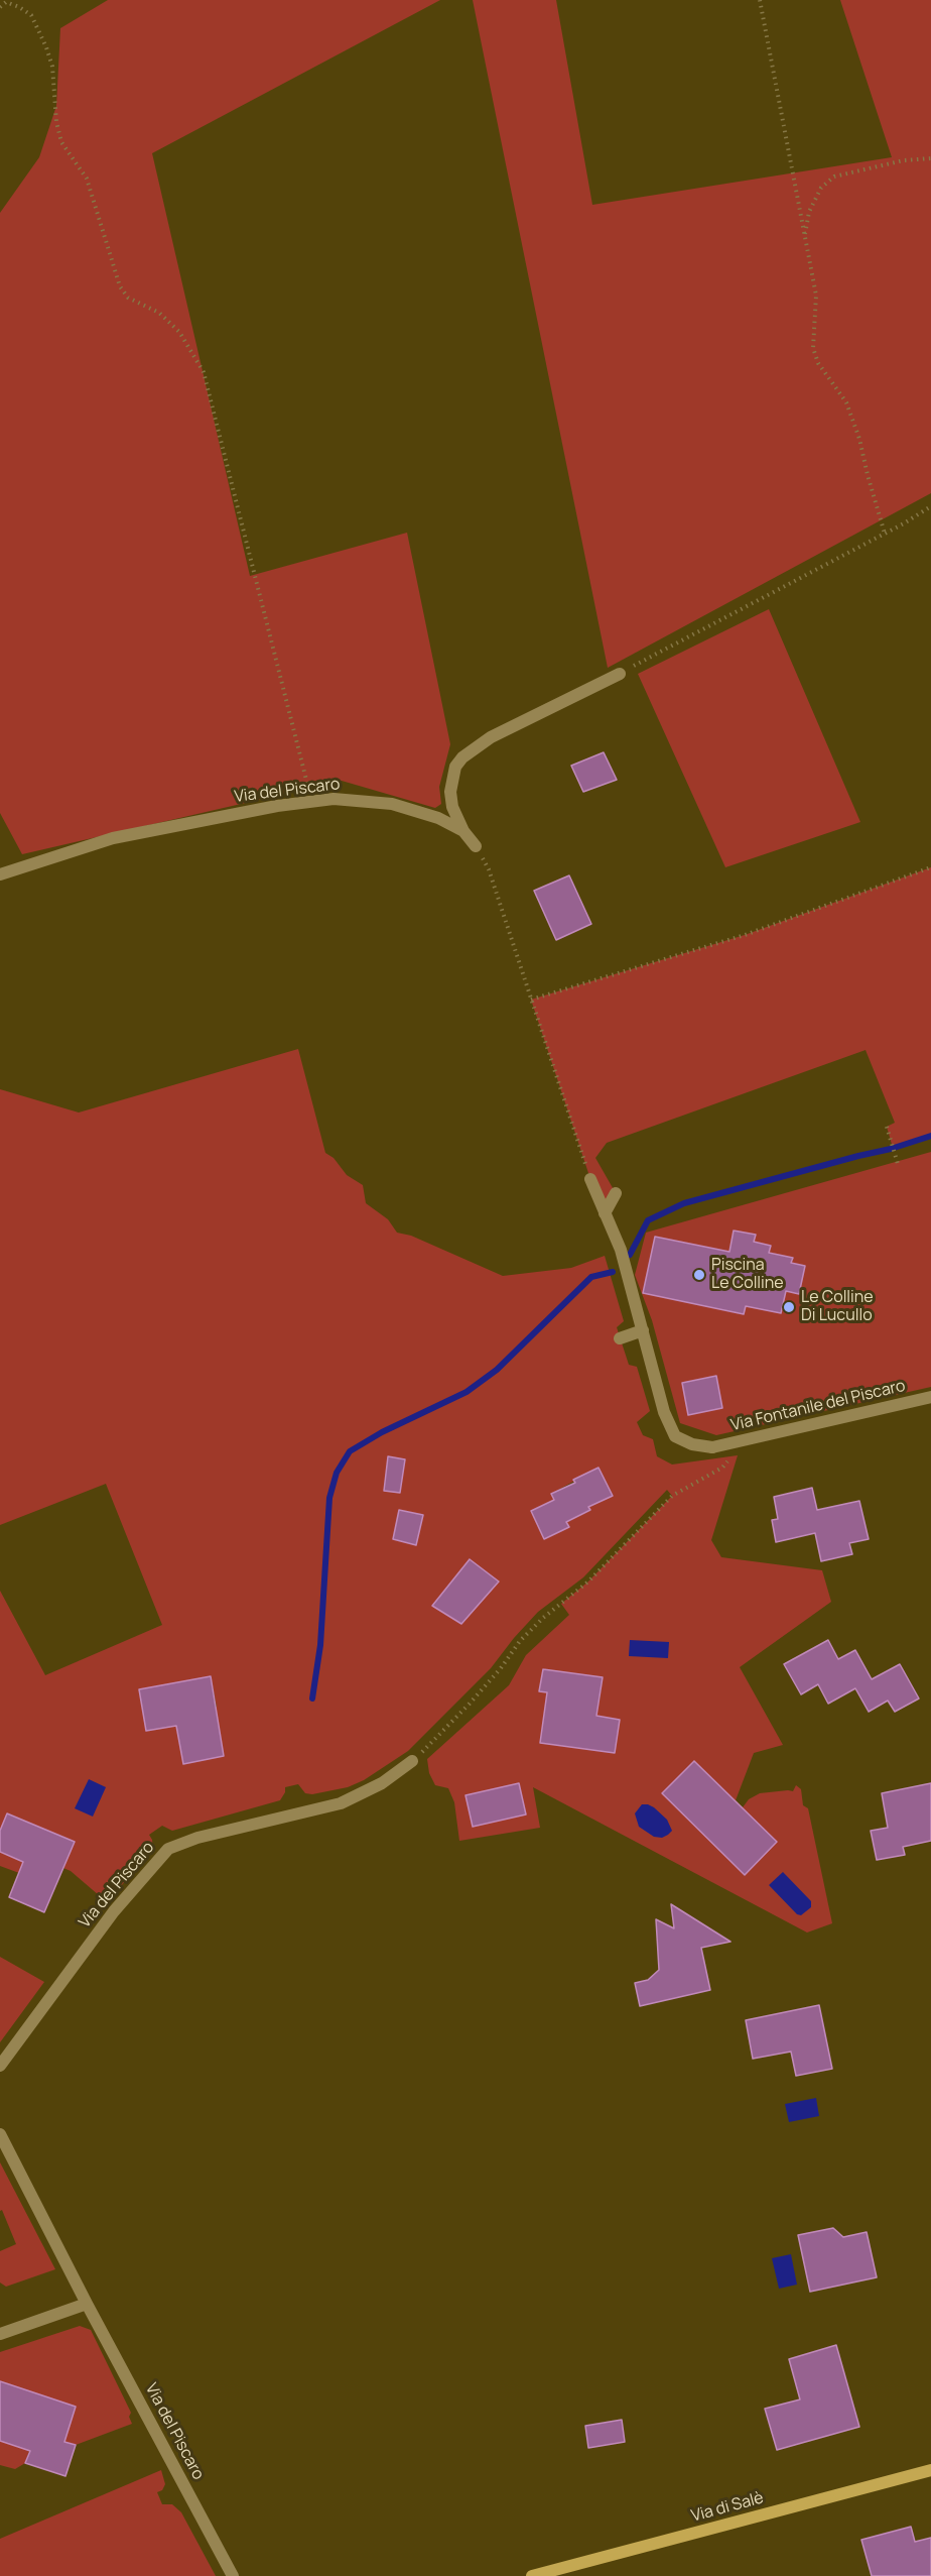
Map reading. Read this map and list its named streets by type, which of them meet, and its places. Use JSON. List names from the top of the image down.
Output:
{
  "streets": {
    "main road": ["Via di Salè"],
    "street": ["Via del Piscaro", "Via Fontanile del Piscaro"]
  },
  "places": ["Piscina Le Colline", "Le Colline Di Lucullo"]
}
